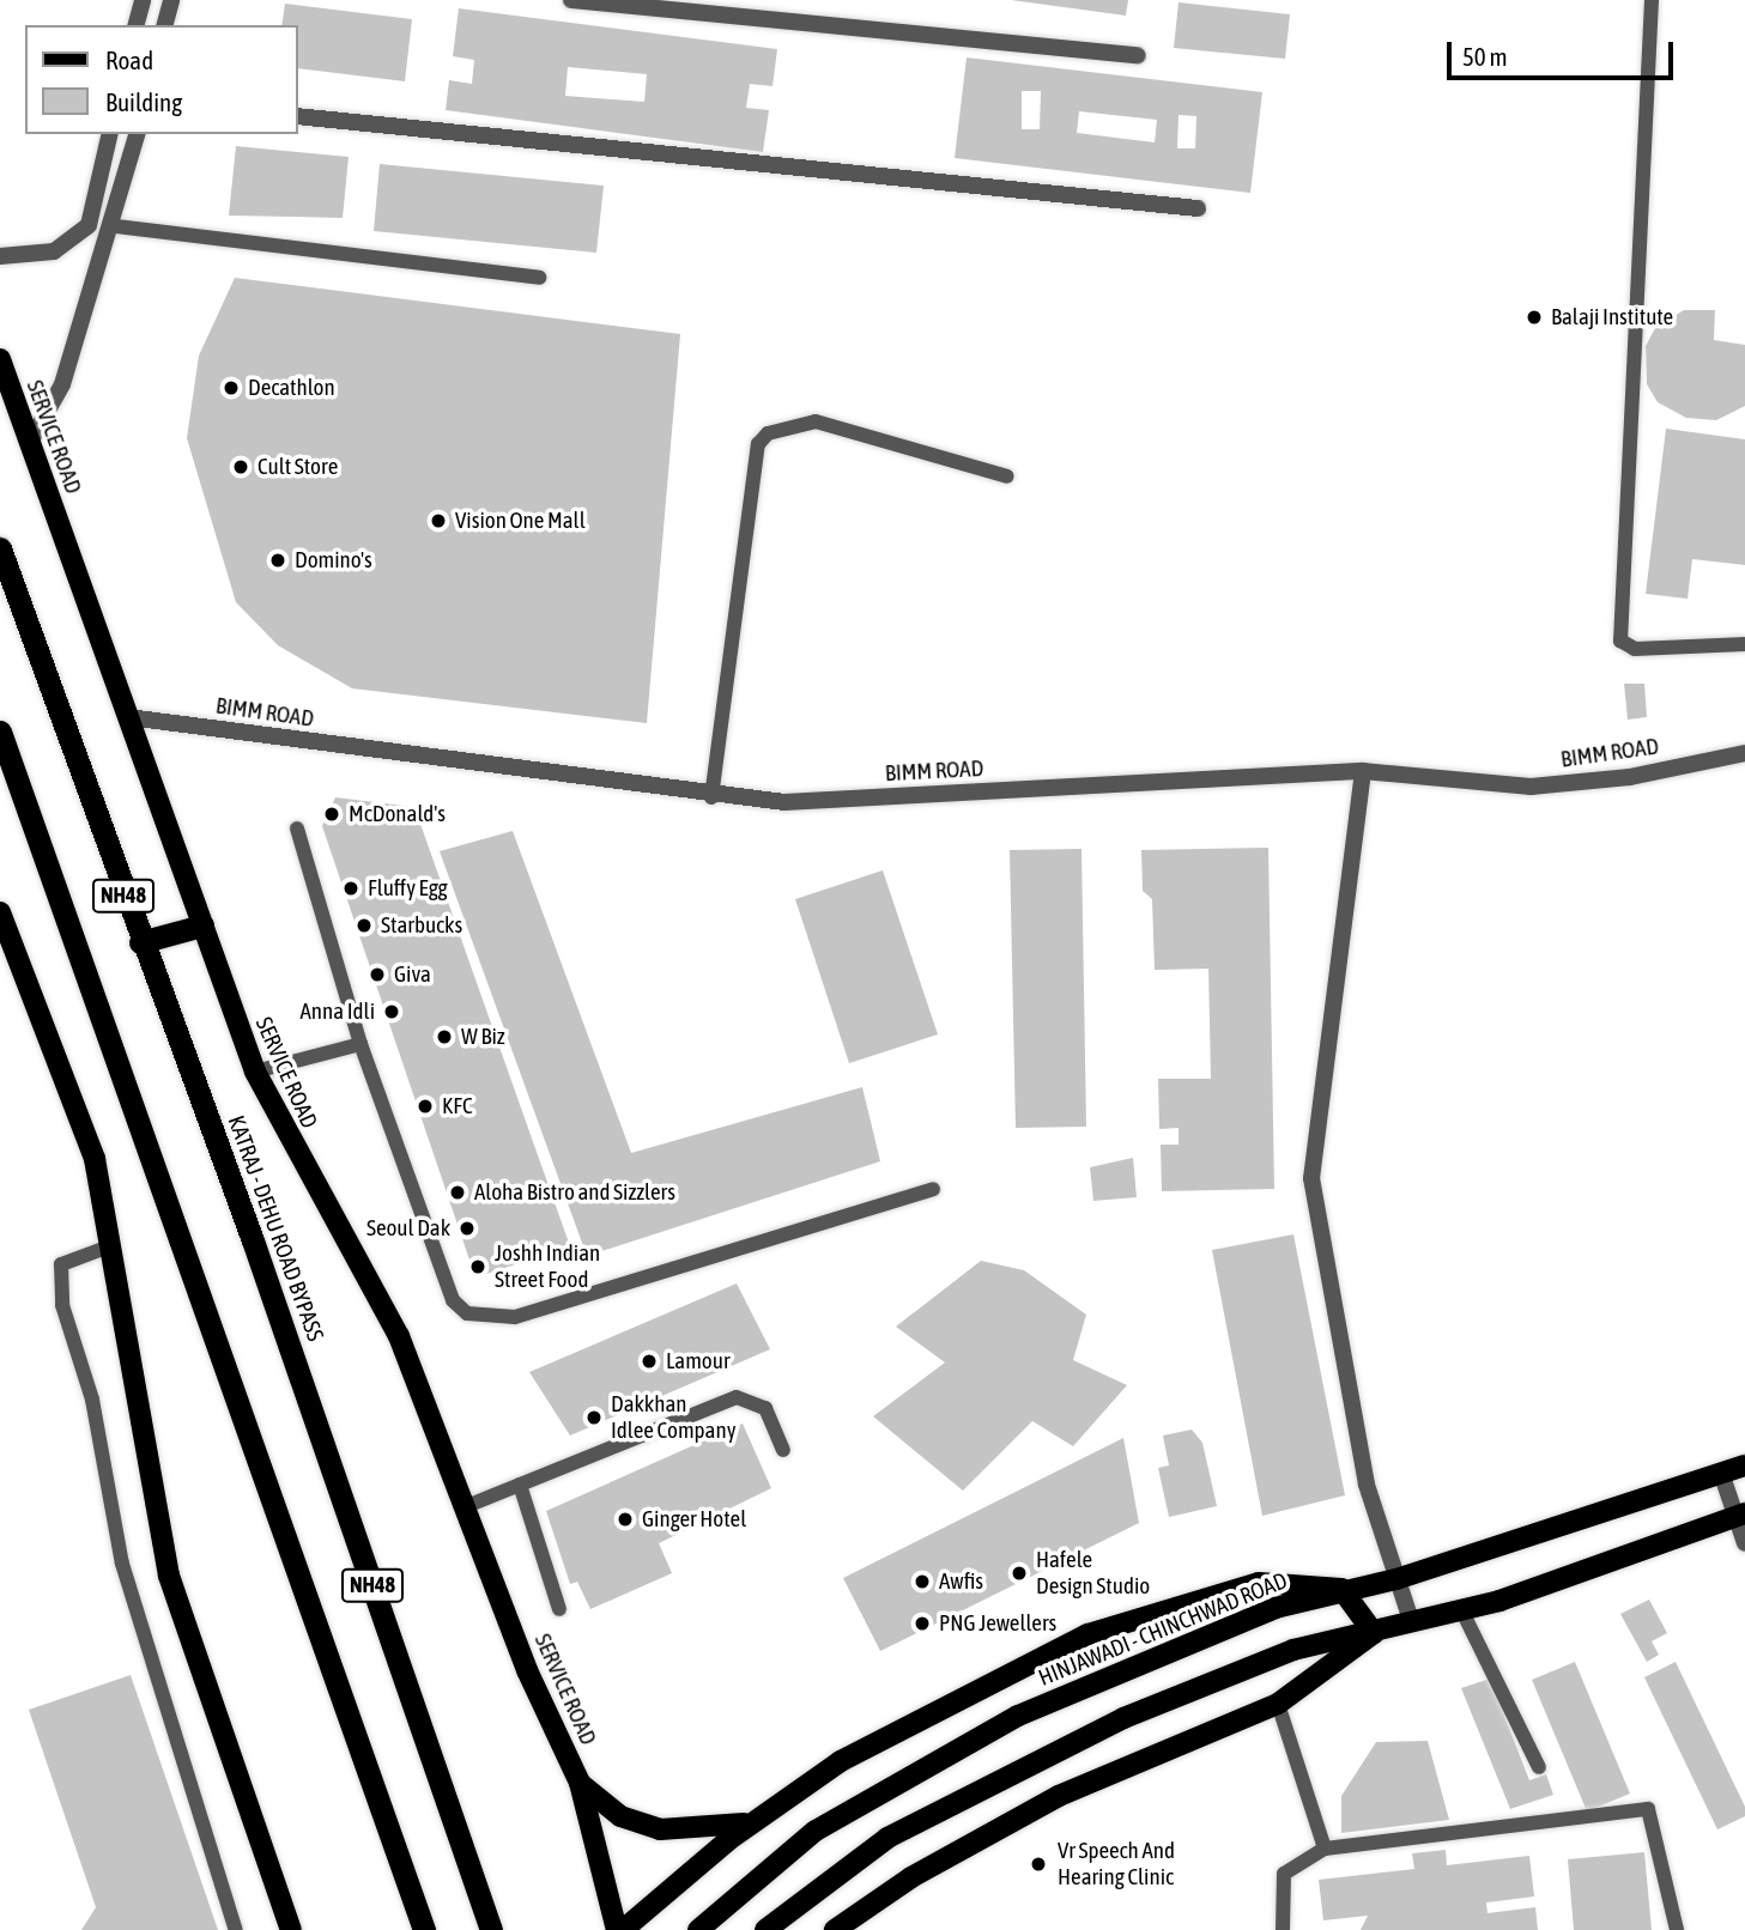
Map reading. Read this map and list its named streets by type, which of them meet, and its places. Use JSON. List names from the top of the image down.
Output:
{
  "streets": {
    "highway": ["NH48", "KATRAJ - DEHU ROAD BYPASS"],
    "main road": ["SERVICE ROAD", "HINJAWADI - CHINCHWAD ROAD"],
    "street": ["BIMM ROAD"]
  },
  "crossings": [
    ["SERVICE ROAD", "BIMM ROAD"]
  ],
  "places": [
    "Balaji Institute",
    "Decathlon",
    "Cult Store",
    "Vision One Mall",
    "Domino's",
    "McDonald's",
    "Fluffy Egg",
    "Starbucks",
    "Giva",
    "Anna Idli",
    "W Biz",
    "KFC",
    "Aloha Bistro and Sizzlers",
    "Seoul Dak",
    "Joshh Indian Street Food",
    "Lamour",
    "Dakkhan Idlee Company",
    "Ginger Hotel",
    "Hafele Design Studio",
    "Awfis",
    "PNG Jewellers",
    "Vr Speech And Hearing Clinic"
  ],
  "legend": ["Road", "Building"],
  "scale_bar": "50 m"
}
